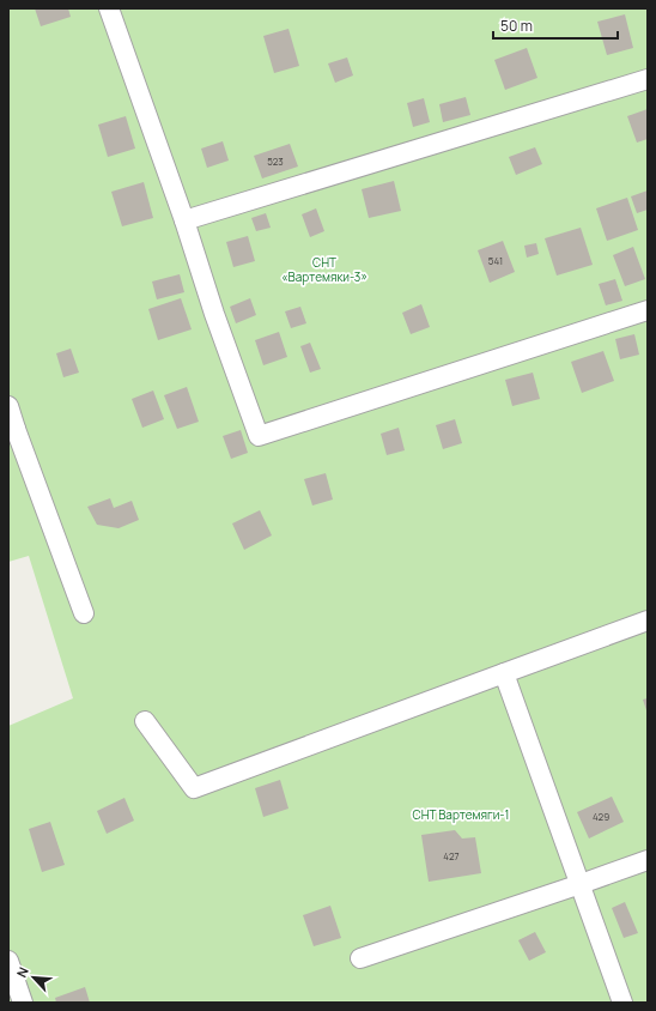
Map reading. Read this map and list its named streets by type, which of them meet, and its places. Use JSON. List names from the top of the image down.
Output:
{
  "parks": ["СНТ «Вартемяки-3»", "СНТ Вартемяги-1"],
  "house_numbers": [
    "523",
    "541",
    "429",
    "427"
  ],
  "scale_bar": "50 m",
  "north": "top left"
}
